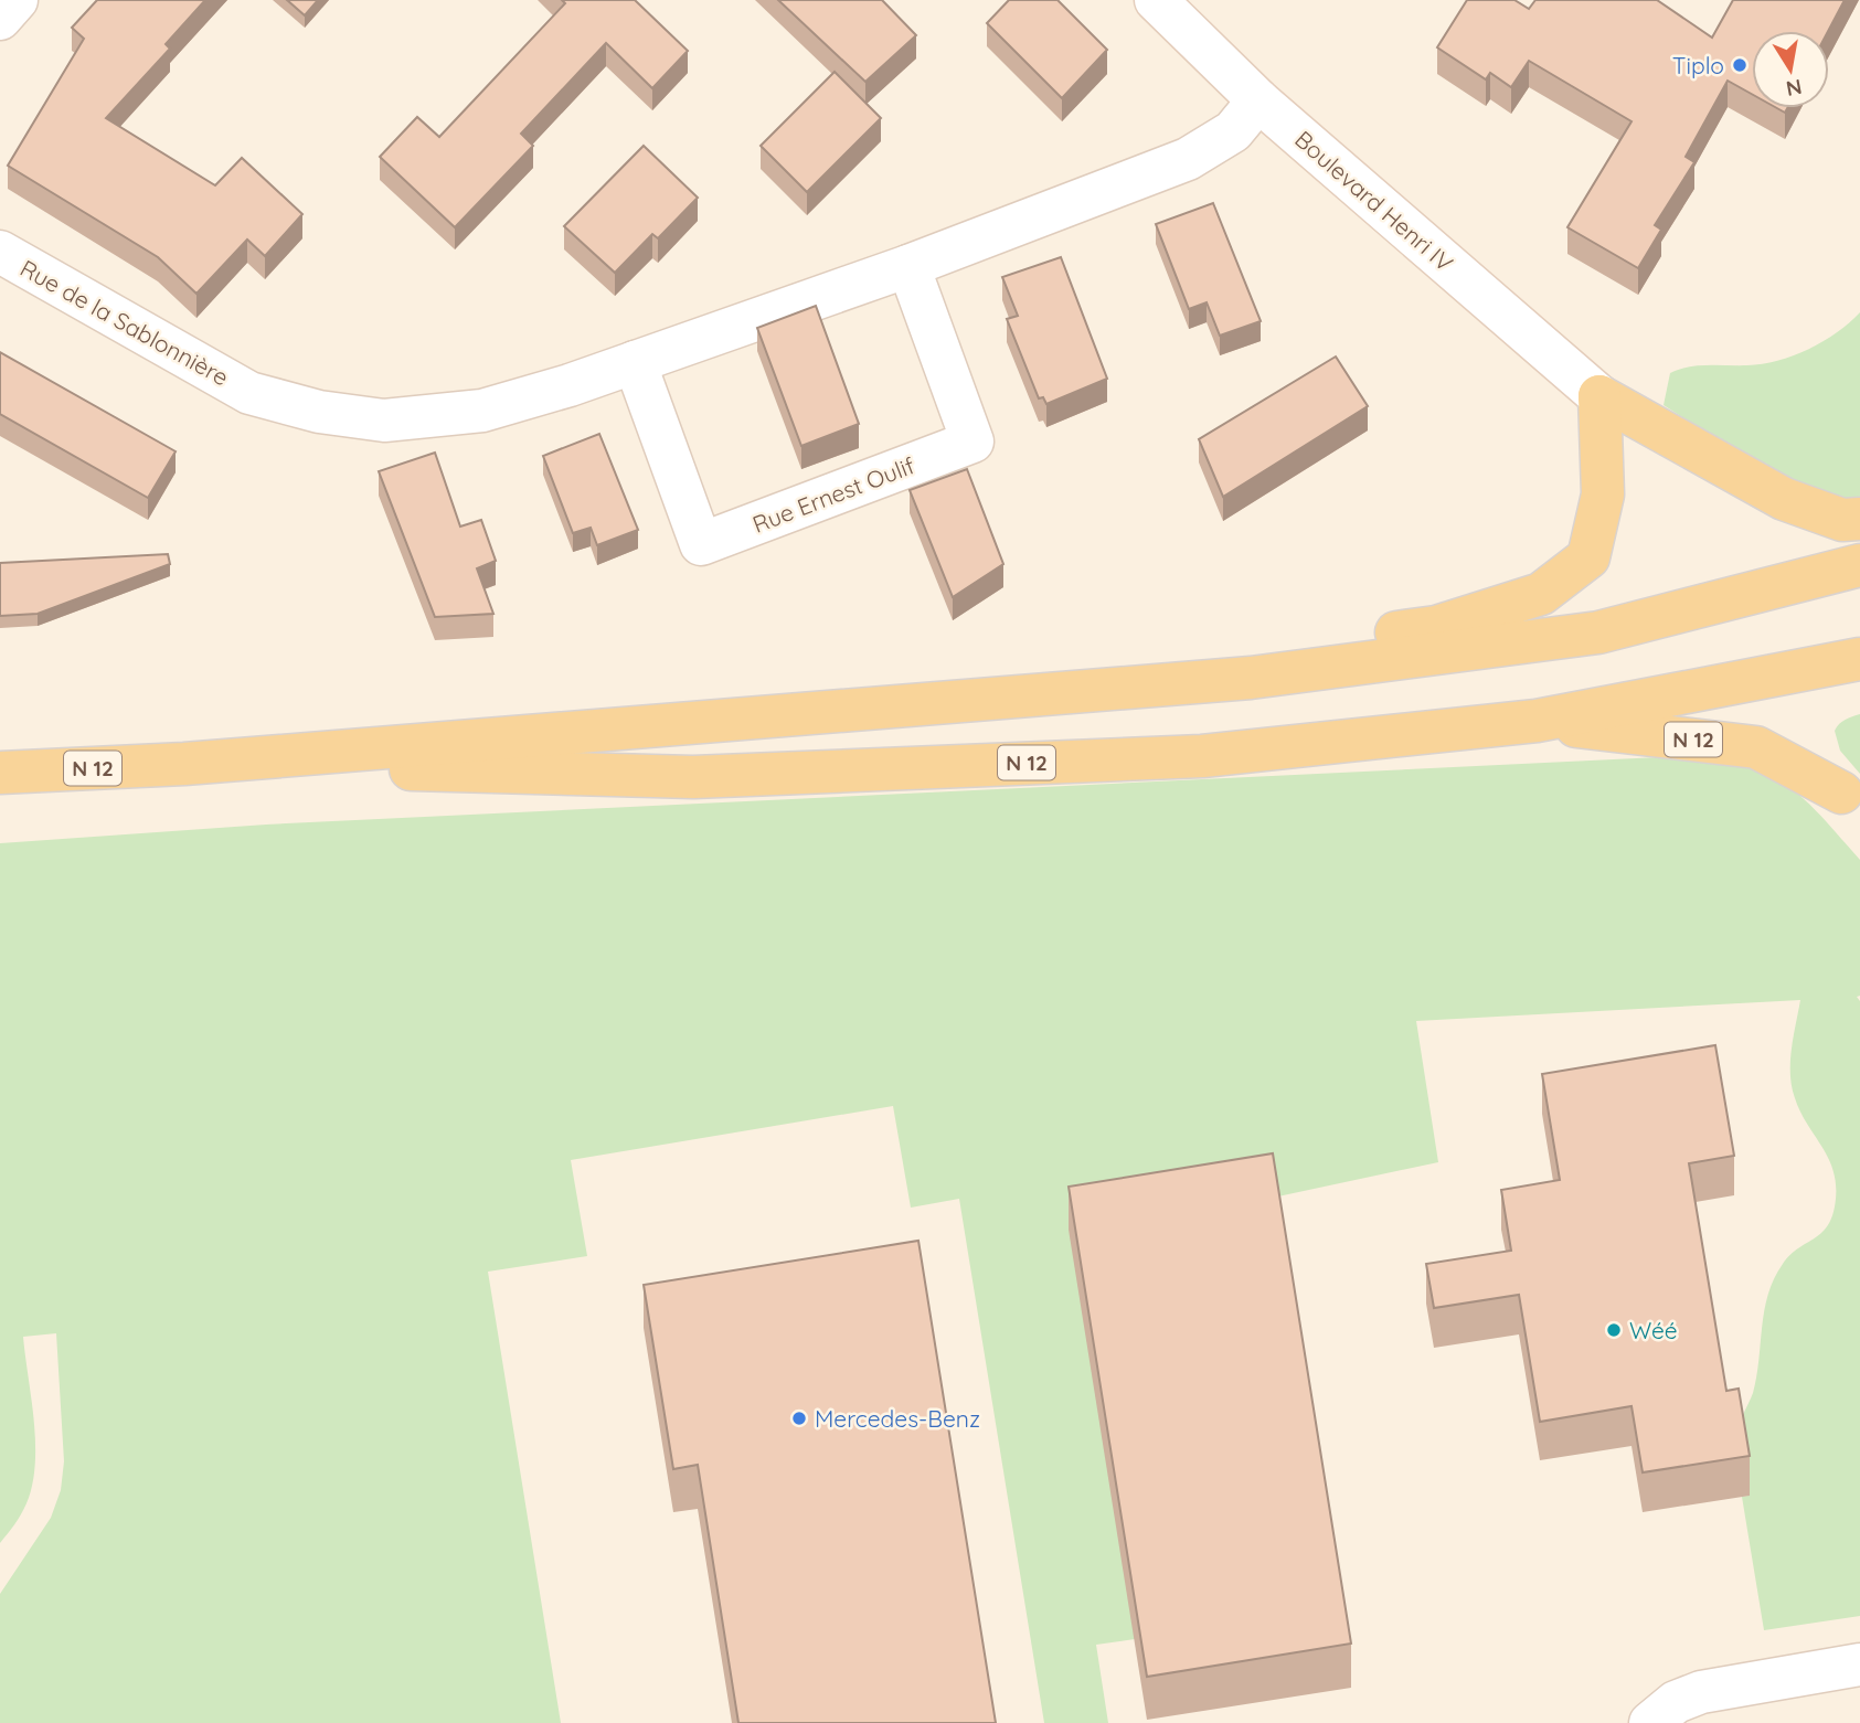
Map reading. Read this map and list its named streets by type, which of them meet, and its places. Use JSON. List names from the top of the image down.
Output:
{
  "streets": {
    "main road": ["N 12"],
    "street": ["Boulevard Henri IV", "Rue de la Sablonnière", "Rue Ernest Oulif"]
  },
  "crossings": [
    ["Boulevard Henri IV", "N 12"],
    ["Rue de la Sablonnière", "Rue Ernest Oulif"]
  ],
  "places": ["Tiplo", "Wéé", "Mercedes-Benz"],
  "north": "bottom"
}
